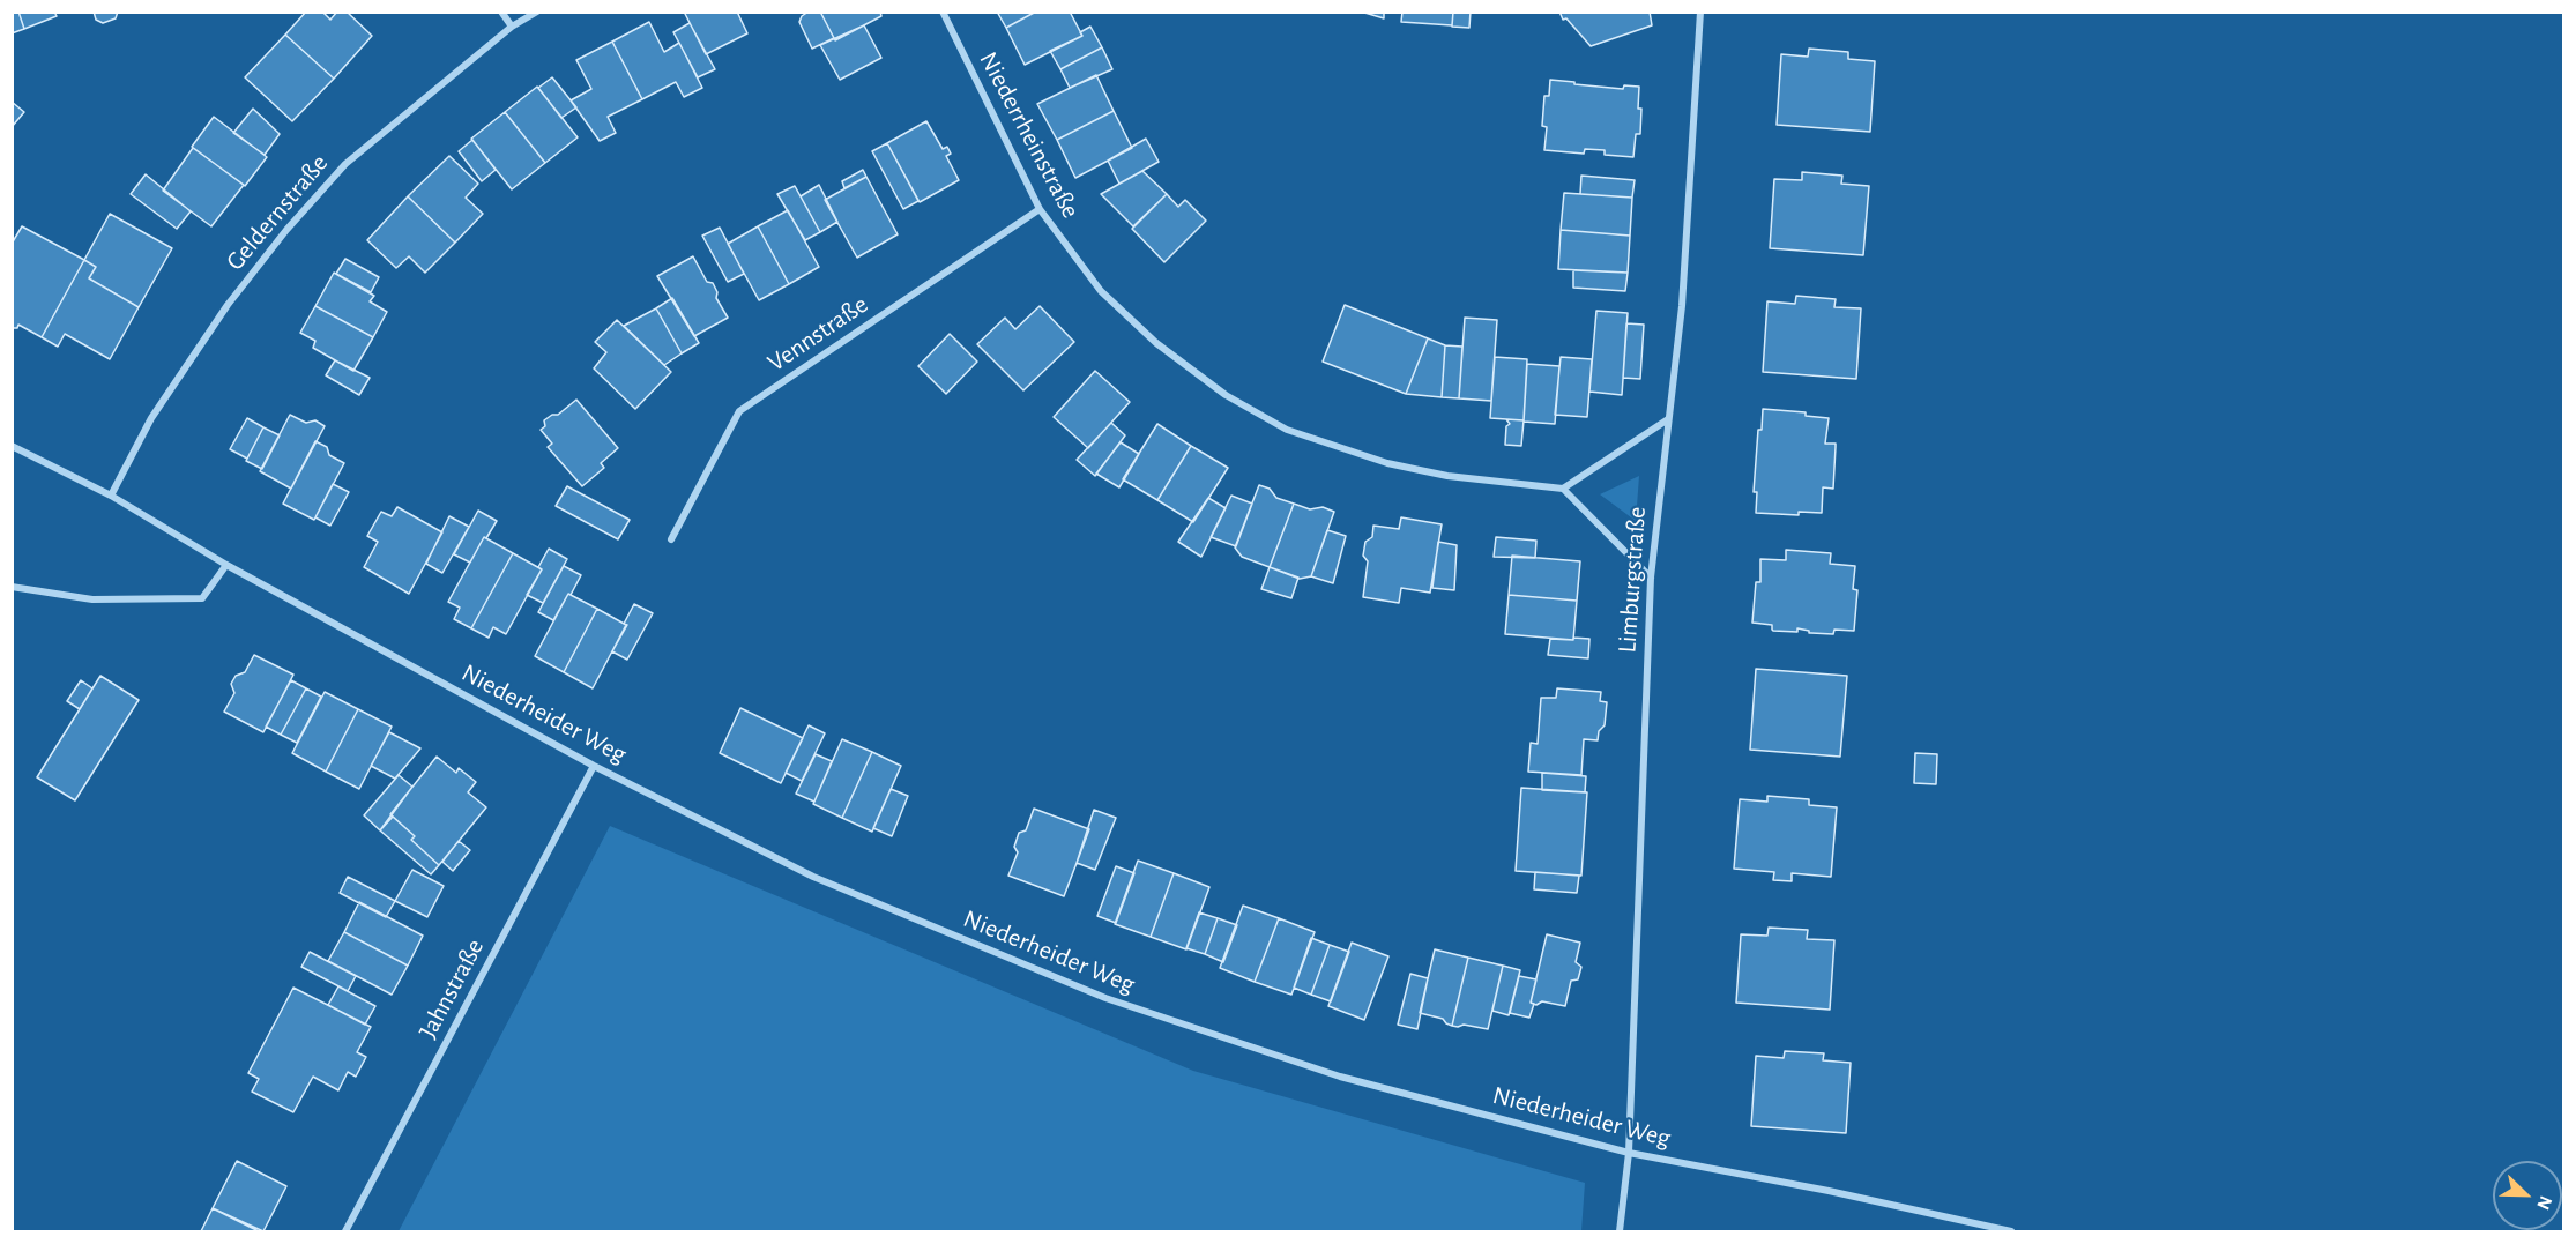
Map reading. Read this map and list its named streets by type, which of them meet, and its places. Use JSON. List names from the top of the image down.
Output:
{
  "streets": {
    "street": [
      "Niederrheinstraße",
      "Geldernstraße",
      "Vennstraße",
      "Limburgstraße",
      "Niederheider Weg",
      "Jahnstraße"
    ]
  },
  "crossings": [
    ["Niederrheinstraße", "Vennstraße"],
    ["Geldernstraße", "Niederheider Weg"],
    ["Limburgstraße", "Niederheider Weg"],
    ["Niederheider Weg", "Jahnstraße"]
  ],
  "north": "bottom right"
}
